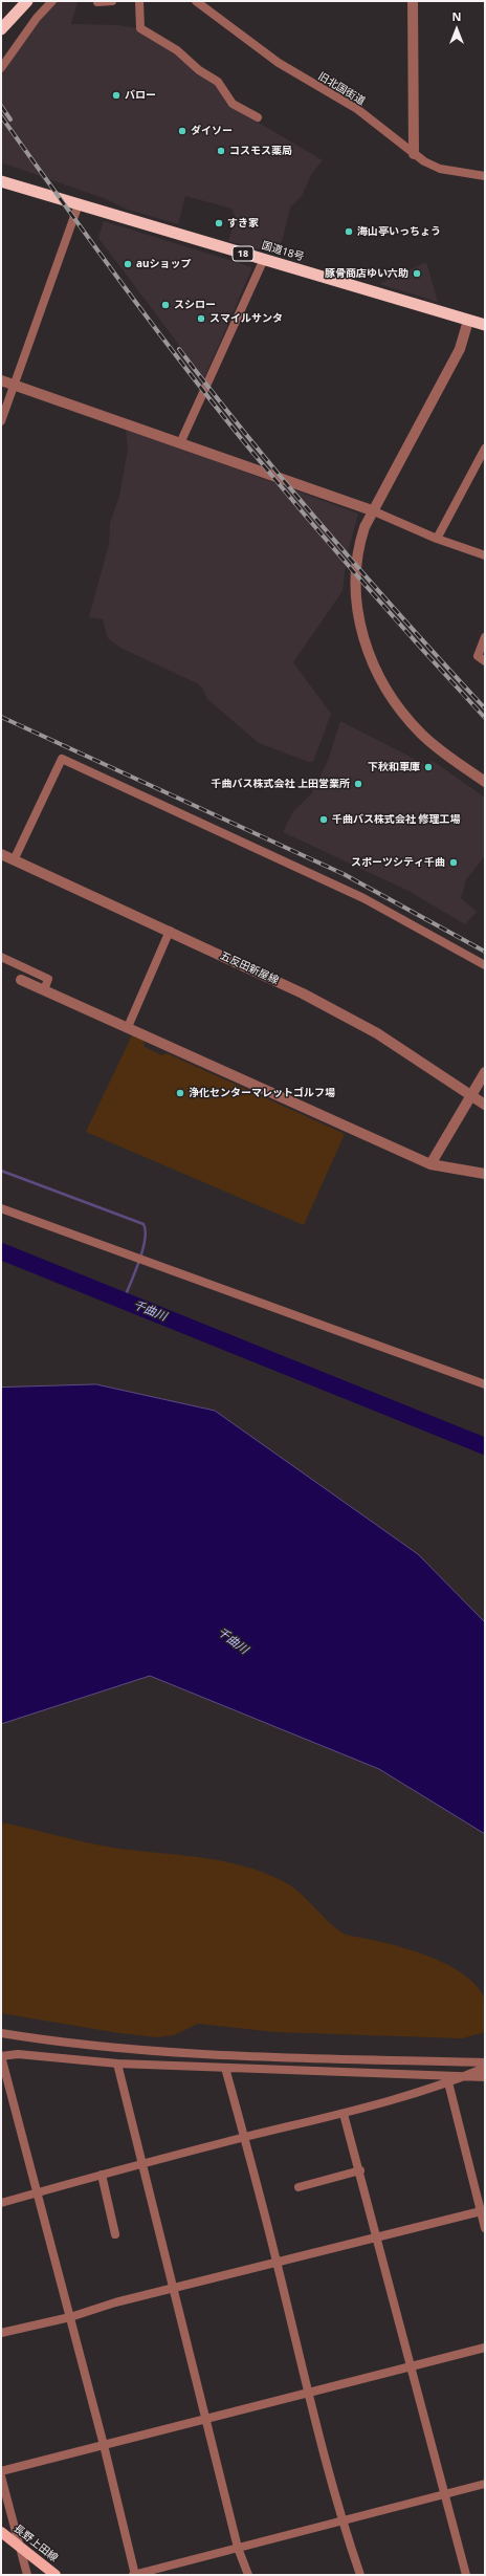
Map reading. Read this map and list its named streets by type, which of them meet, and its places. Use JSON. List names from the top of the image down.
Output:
{
  "streets": {
    "highway": ["国道18号", "18"],
    "main road": ["長野上田線"],
    "street": ["旧北国街道", "五反田新屋線"]
  },
  "water": ["千曲川"],
  "places": [
    "バロー",
    "ダイソー",
    "コスモス薬局",
    "すき家",
    "海山亭いっちょう",
    "auショップ",
    "豚骨商店ゆい六助",
    "スシロー",
    "スマイルサンタ",
    "下秋和車庫",
    "千曲バス株式会社 上田営業所",
    "千曲バス株式会社 修理工場",
    "スポーツシティ千曲",
    "浄化センターマレットゴルフ場"
  ],
  "north": "top"
}
